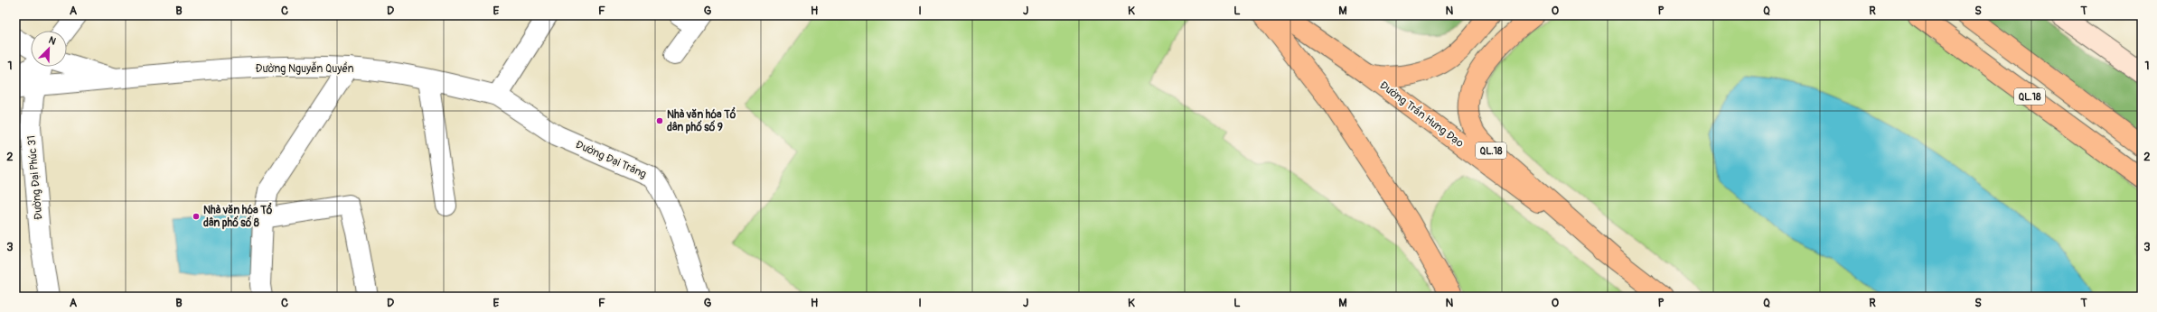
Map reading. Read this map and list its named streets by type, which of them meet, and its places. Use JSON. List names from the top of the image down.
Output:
{
  "streets": {
    "main road": ["QL.18", "Đường Trần Hưng Đạo"],
    "street": ["Đường Nguyễn Quyền", "Đường Đại Tráng", "Đường Đại Phúc 31"]
  },
  "crossings": [
    ["Đường Nguyễn Quyền", "Đường Đại Tráng"],
    ["Đường Nguyễn Quyền", "Đường Đại Phúc 31"],
    ["QL.18", "Đường Trần Hưng Đạo"]
  ],
  "places": ["Nhà văn hóa Tổ dân phố số 9", "Nhà văn hóa Tổ dân phố số 8"],
  "north": "top right",
  "grid": {
    "columns": [
      "A",
      "B",
      "C",
      "D",
      "E",
      "F",
      "G",
      "H",
      "I",
      "J",
      "K",
      "L",
      "M",
      "N",
      "O",
      "P",
      "Q",
      "R",
      "S",
      "T"
    ],
    "rows": ["1", "2", "3"]
  }
}
